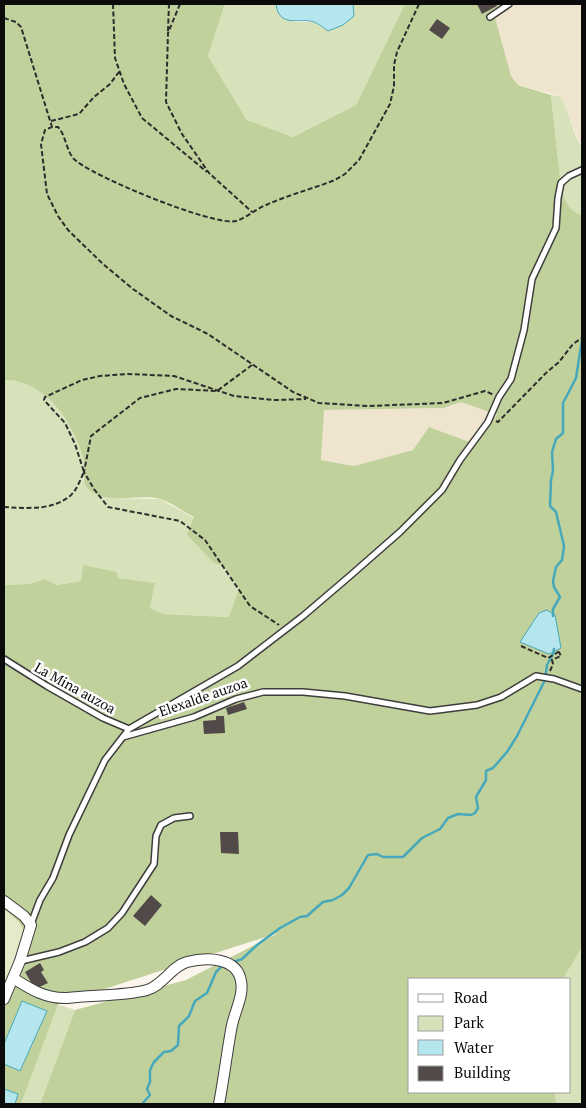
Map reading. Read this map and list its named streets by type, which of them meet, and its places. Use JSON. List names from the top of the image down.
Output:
{
  "streets": {
    "lane": ["La Mina auzoa", "Elexalde auzoa"]
  },
  "legend": [
    "Road",
    "Park",
    "Water",
    "Building"
  ]
}
